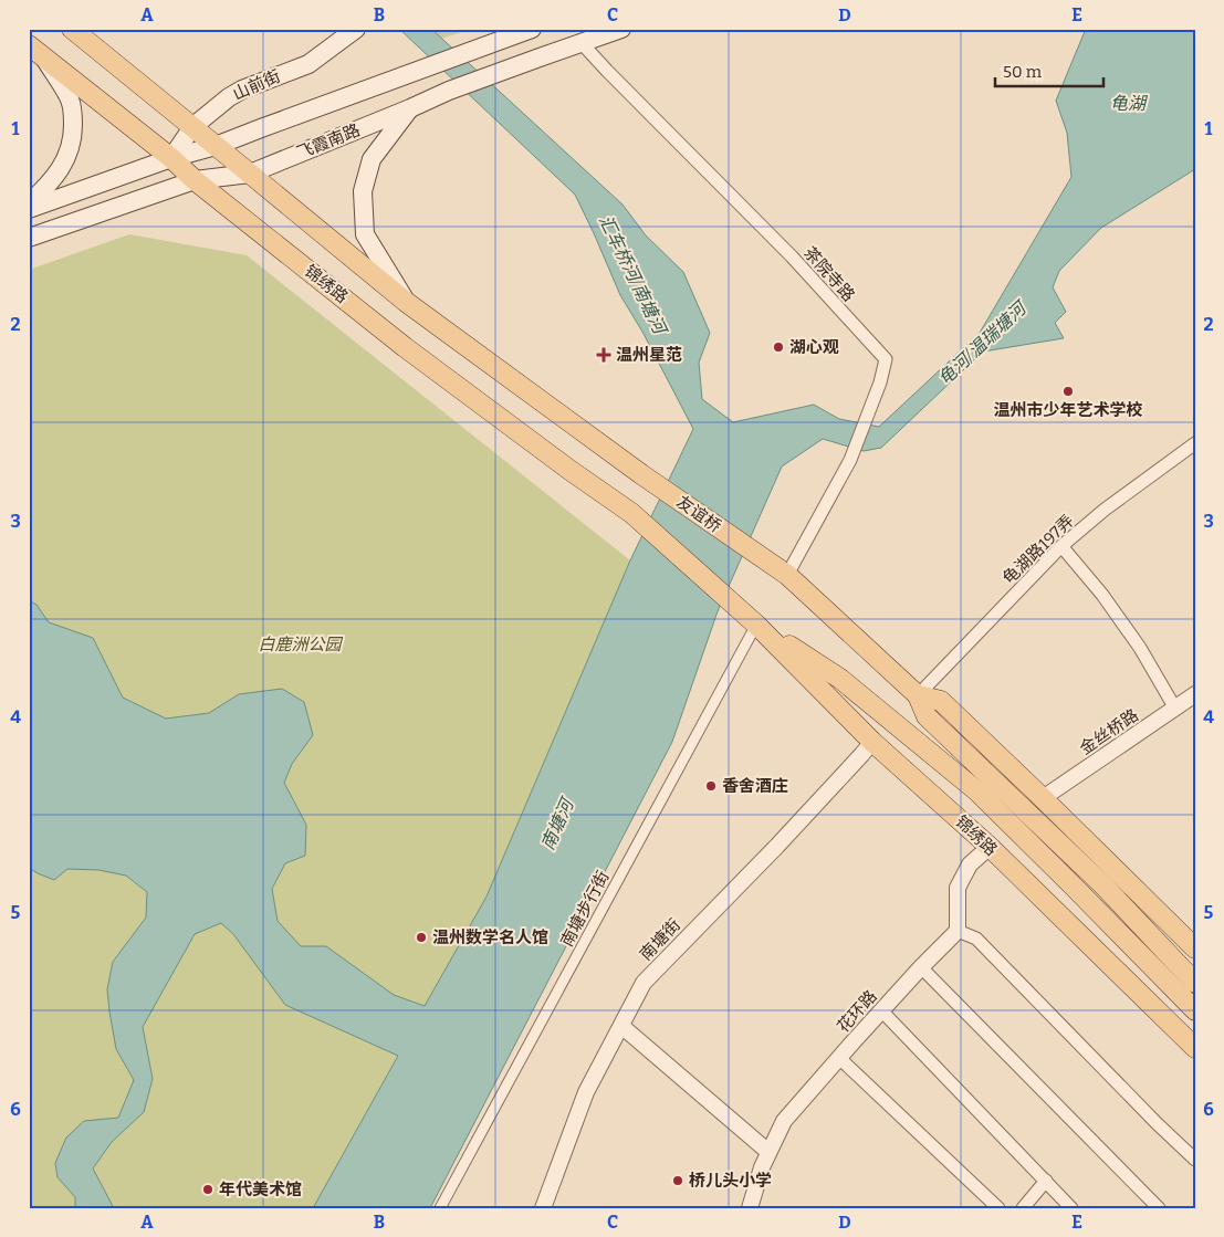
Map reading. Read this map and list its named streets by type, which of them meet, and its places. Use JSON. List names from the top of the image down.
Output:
{
  "streets": {
    "main road": [
      "山前街",
      "飞霞南路",
      "锦绣路",
      "友谊桥"
    ],
    "street": [
      "茶院寺路",
      "龟湖路197弄",
      "金丝桥路",
      "南塘步行街",
      "南塘街",
      "花环路"
    ]
  },
  "crossings": [
    ["山前街", "锦绣路"],
    ["飞霞南路", "茶院寺路"],
    ["飞霞南路", "锦绣路"],
    ["茶院寺路", "友谊桥"],
    ["锦绣路", "南塘步行街"],
    ["锦绣路", "南塘街"]
  ],
  "water": [
    "龟湖",
    "汇车桥河/南塘河",
    "龟河/温瑞塘河",
    "南塘河"
  ],
  "parks": ["白鹿洲公园"],
  "places": {
    "other": [
      "湖心观",
      "温州市少年艺术学校",
      "香舍酒庄",
      "温州数学名人馆",
      "桥儿头小学",
      "年代美术馆"
    ],
    "health": ["温州星范"]
  },
  "scale_bar": "50 m",
  "grid": {
    "columns": [
      "A",
      "B",
      "C",
      "D",
      "E"
    ],
    "rows": [
      "1",
      "2",
      "3",
      "4",
      "5",
      "6"
    ]
  }
}
